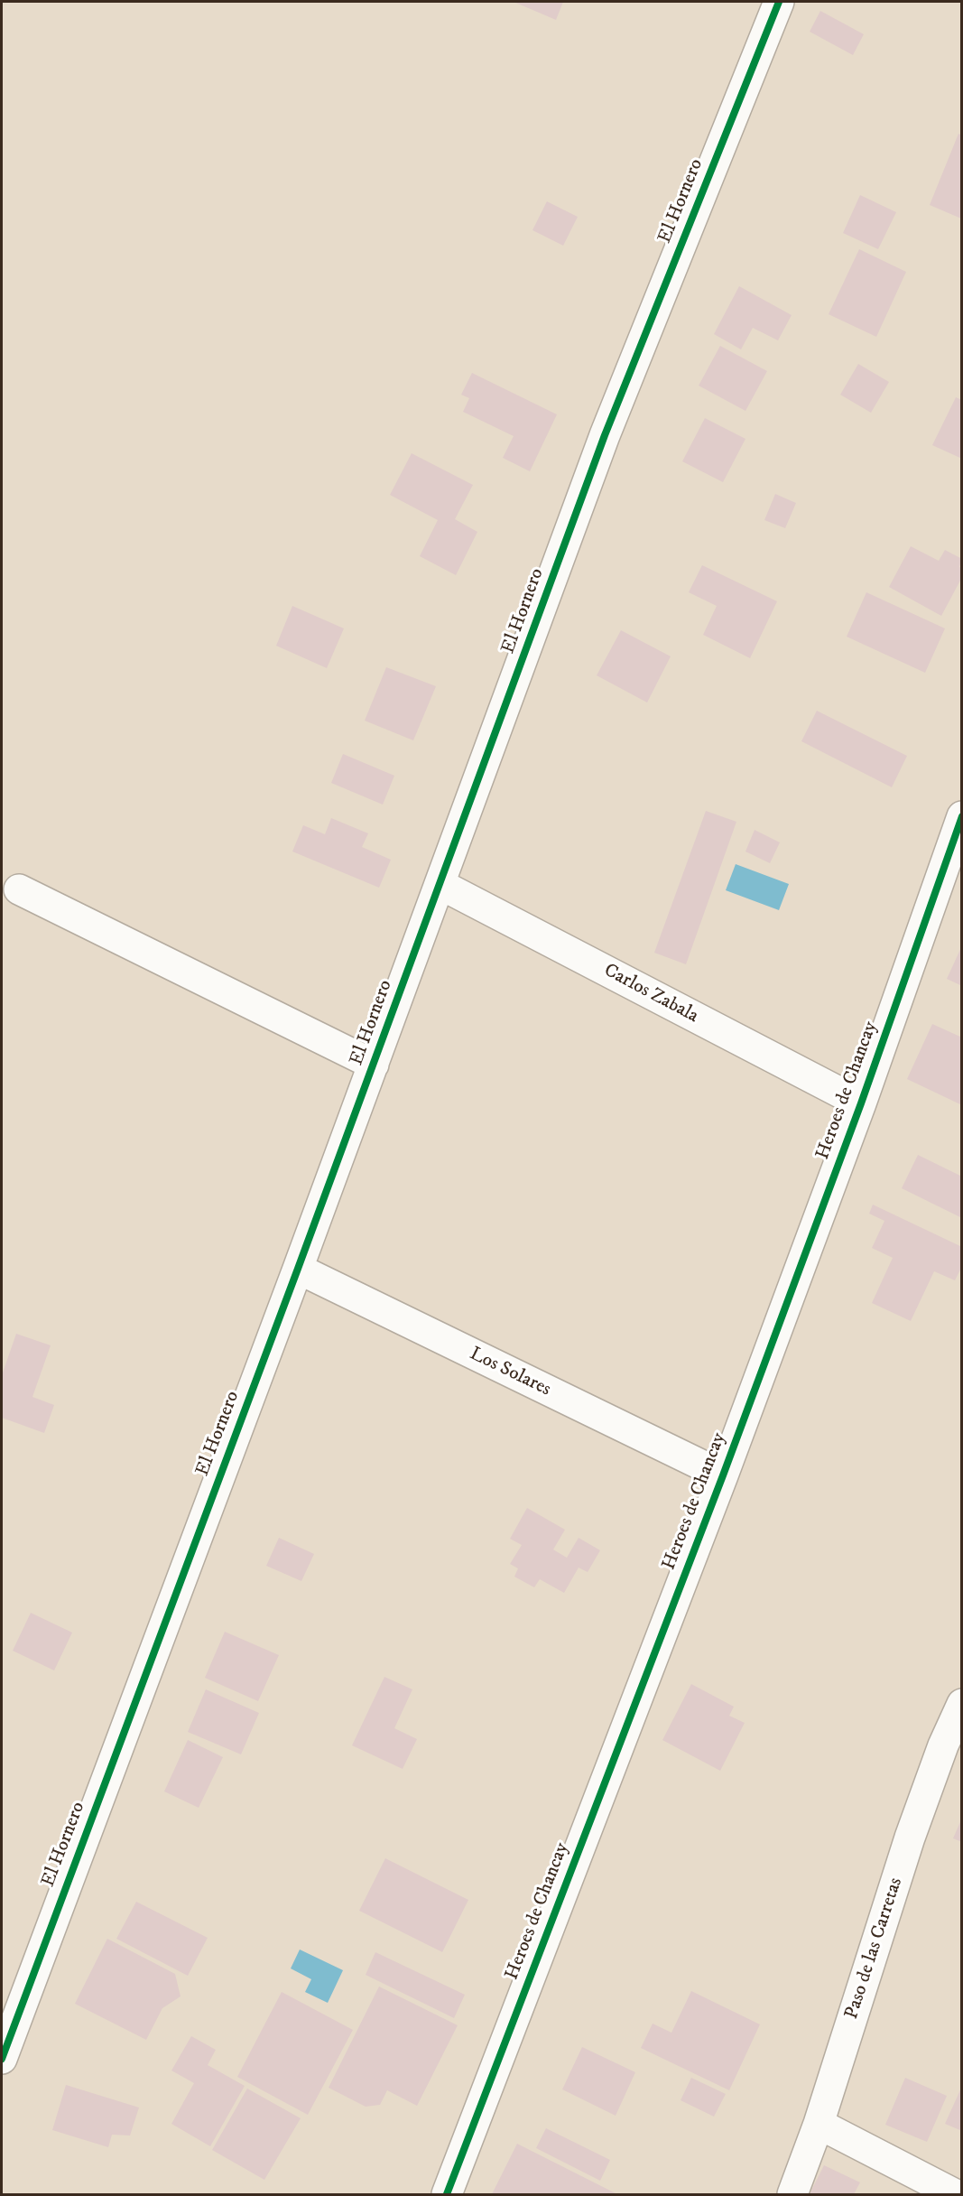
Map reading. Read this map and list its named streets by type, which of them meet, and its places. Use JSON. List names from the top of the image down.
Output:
{
  "streets": {
    "street": [
      "El Hornero",
      "Carlos Zabala",
      "Heroes de Chancay",
      "Los Solares",
      "Paso de las Carretas"
    ]
  },
  "crossings": [
    ["El Hornero", "Carlos Zabala"],
    ["El Hornero", "Los Solares"],
    ["Carlos Zabala", "Heroes de Chancay"],
    ["Heroes de Chancay", "Los Solares"]
  ]
}
